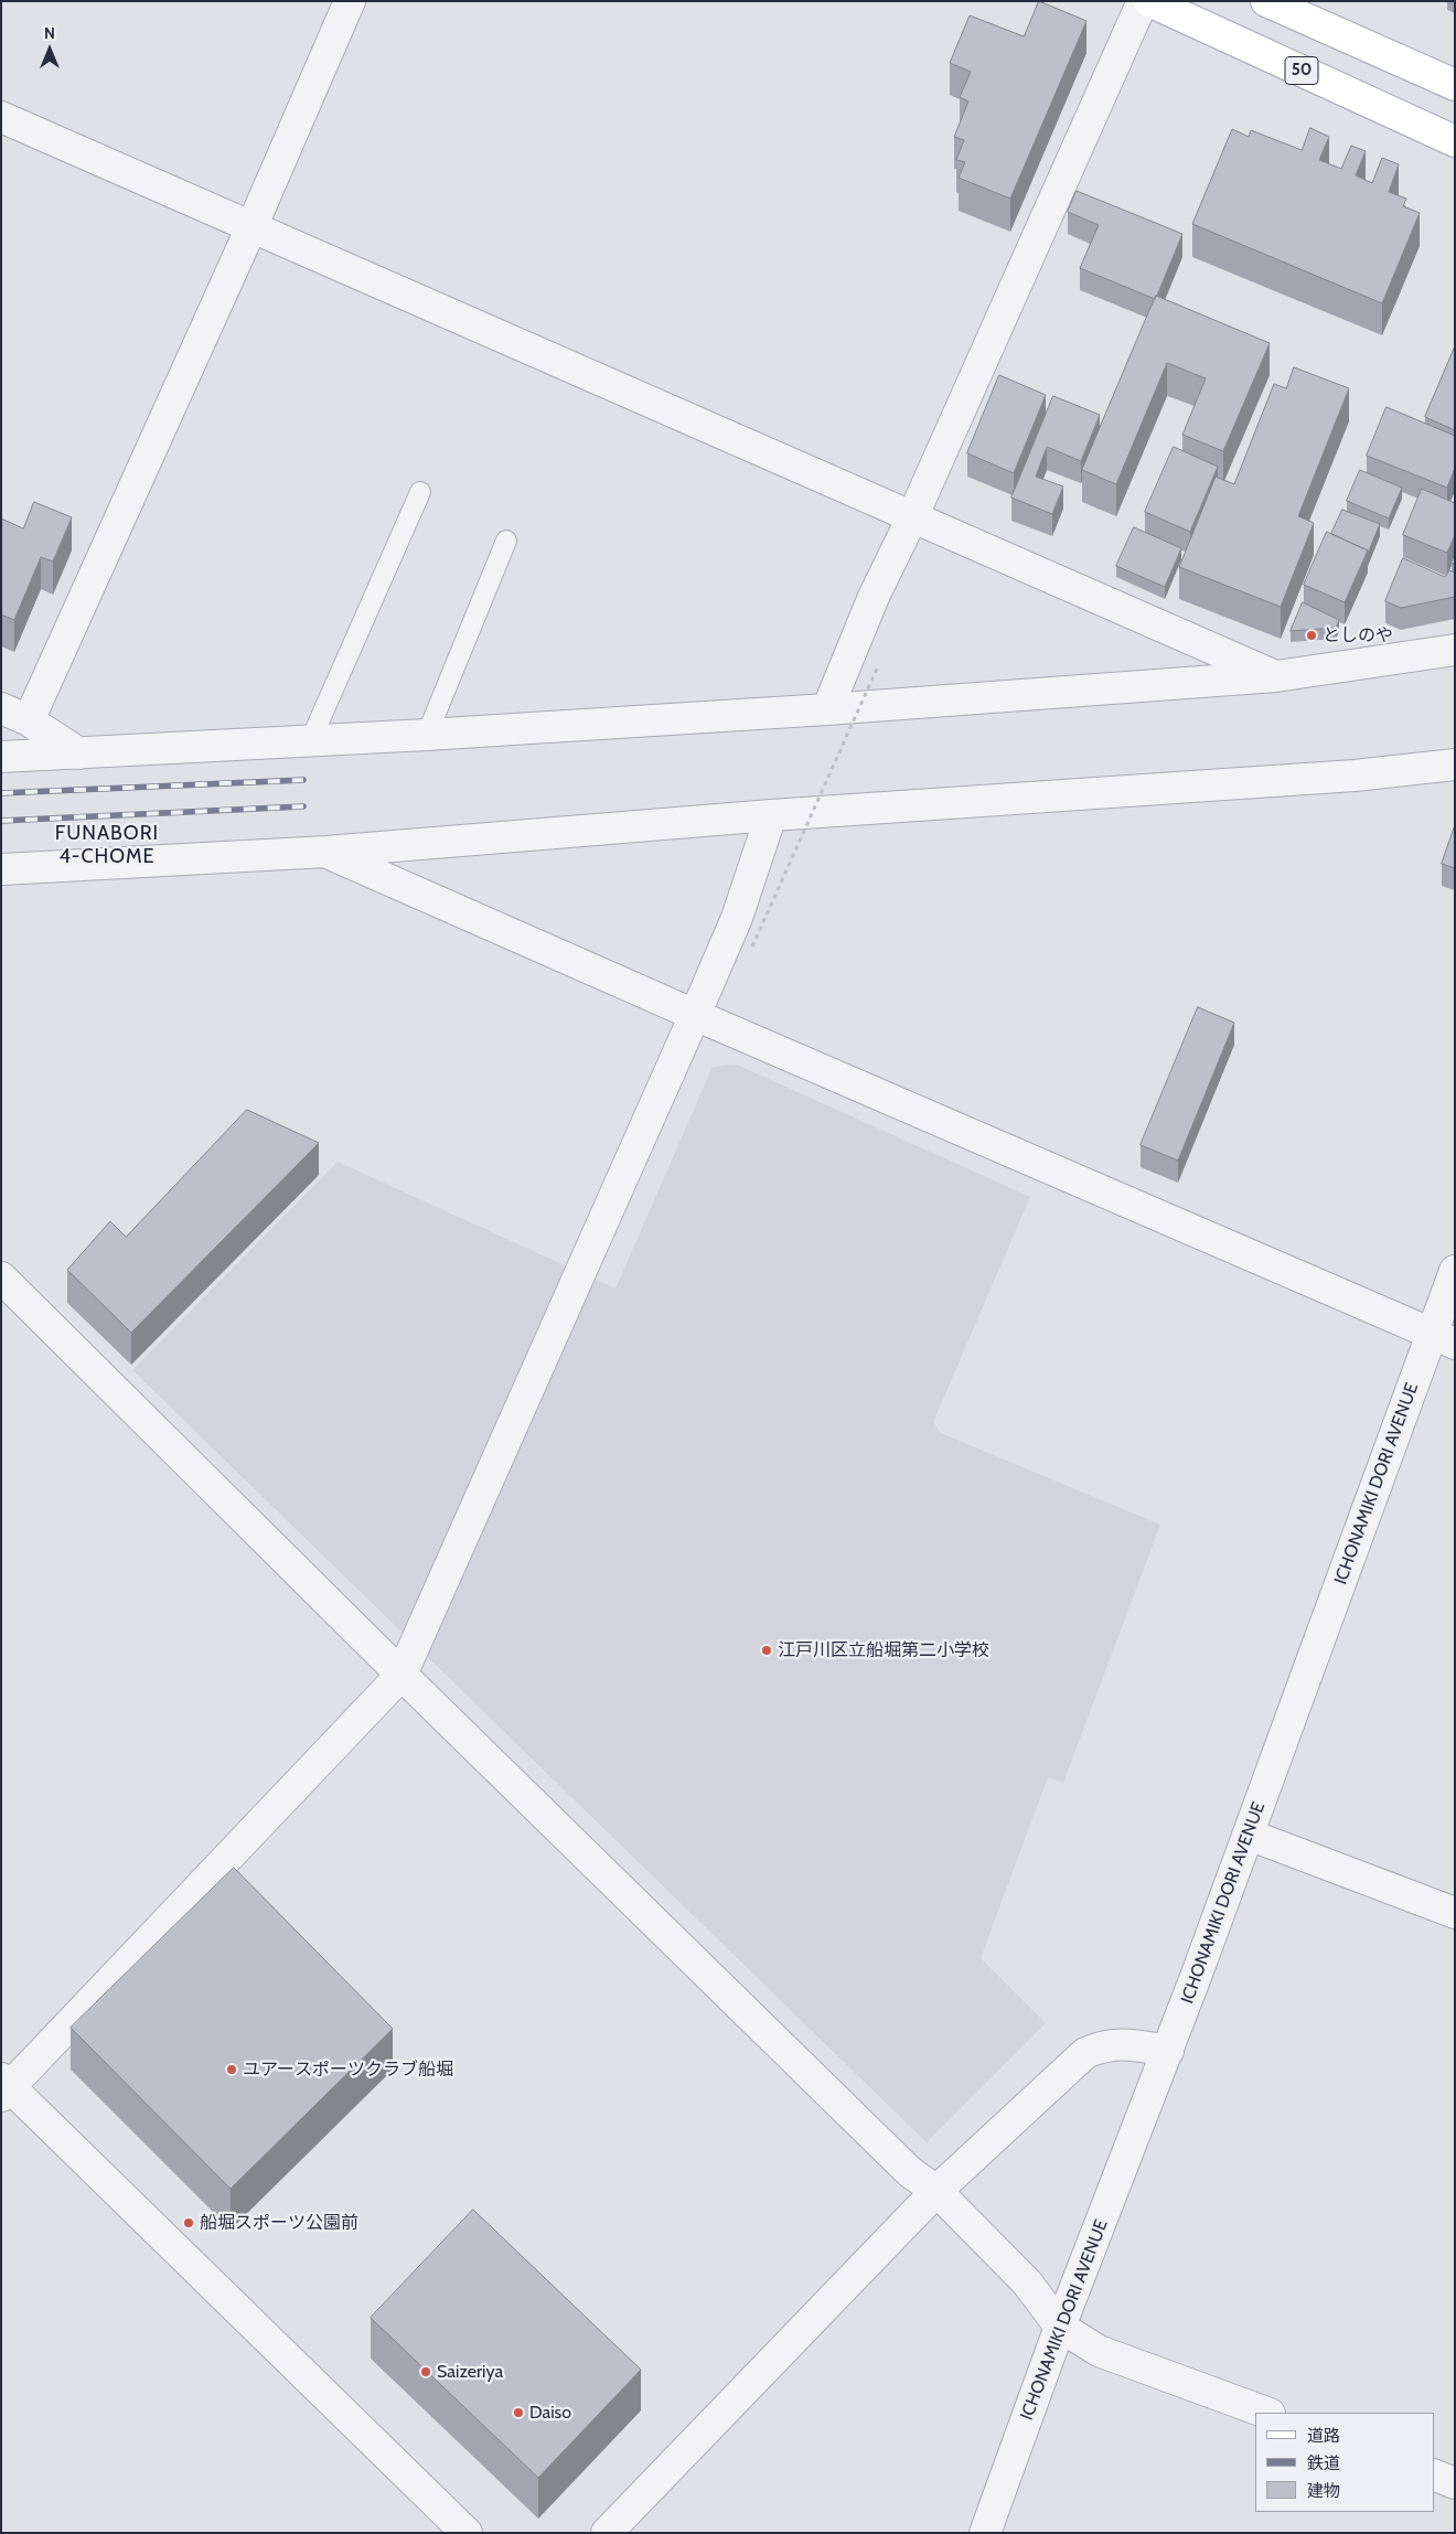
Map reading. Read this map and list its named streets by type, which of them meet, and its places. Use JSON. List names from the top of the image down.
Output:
{
  "streets": {
    "main road": ["50"],
    "street": ["ICHONAMIKI DORI AVENUE"]
  },
  "districts": ["FUNABORI 4-CHOME"],
  "places": [
    "としのや",
    "江戸川区立船堀第二小学校",
    "ユアースポーツクラブ船堀",
    "船堀スポーツ公園前",
    "Saizeriya",
    "Daiso"
  ],
  "legend": ["道路", "鉄道", "建物"],
  "north": "top"
}
